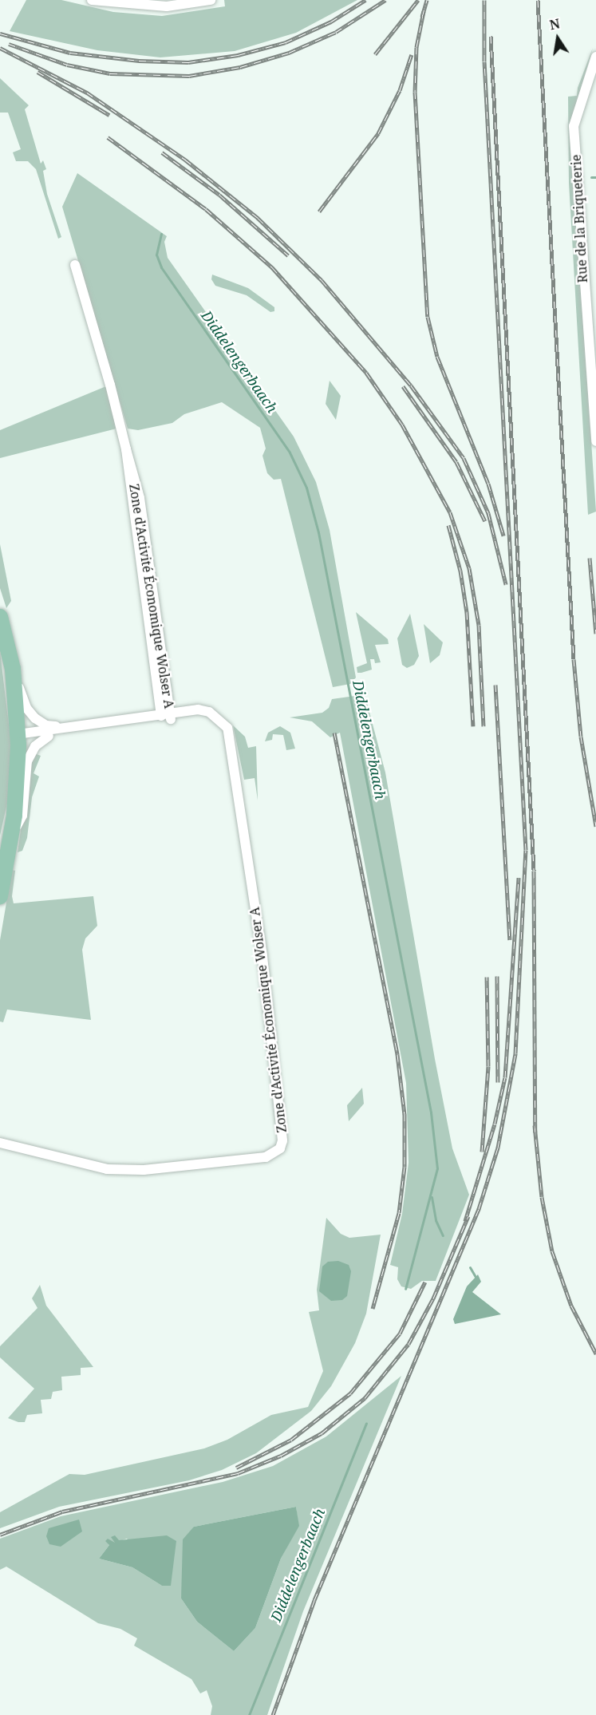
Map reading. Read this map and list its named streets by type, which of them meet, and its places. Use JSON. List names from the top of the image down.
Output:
{
  "streets": {
    "street": ["Rue de la Briqueterie", "Zone d'Activité Économique Wolser A"]
  },
  "water": ["Diddelengerbaach"],
  "north": "top"
}
